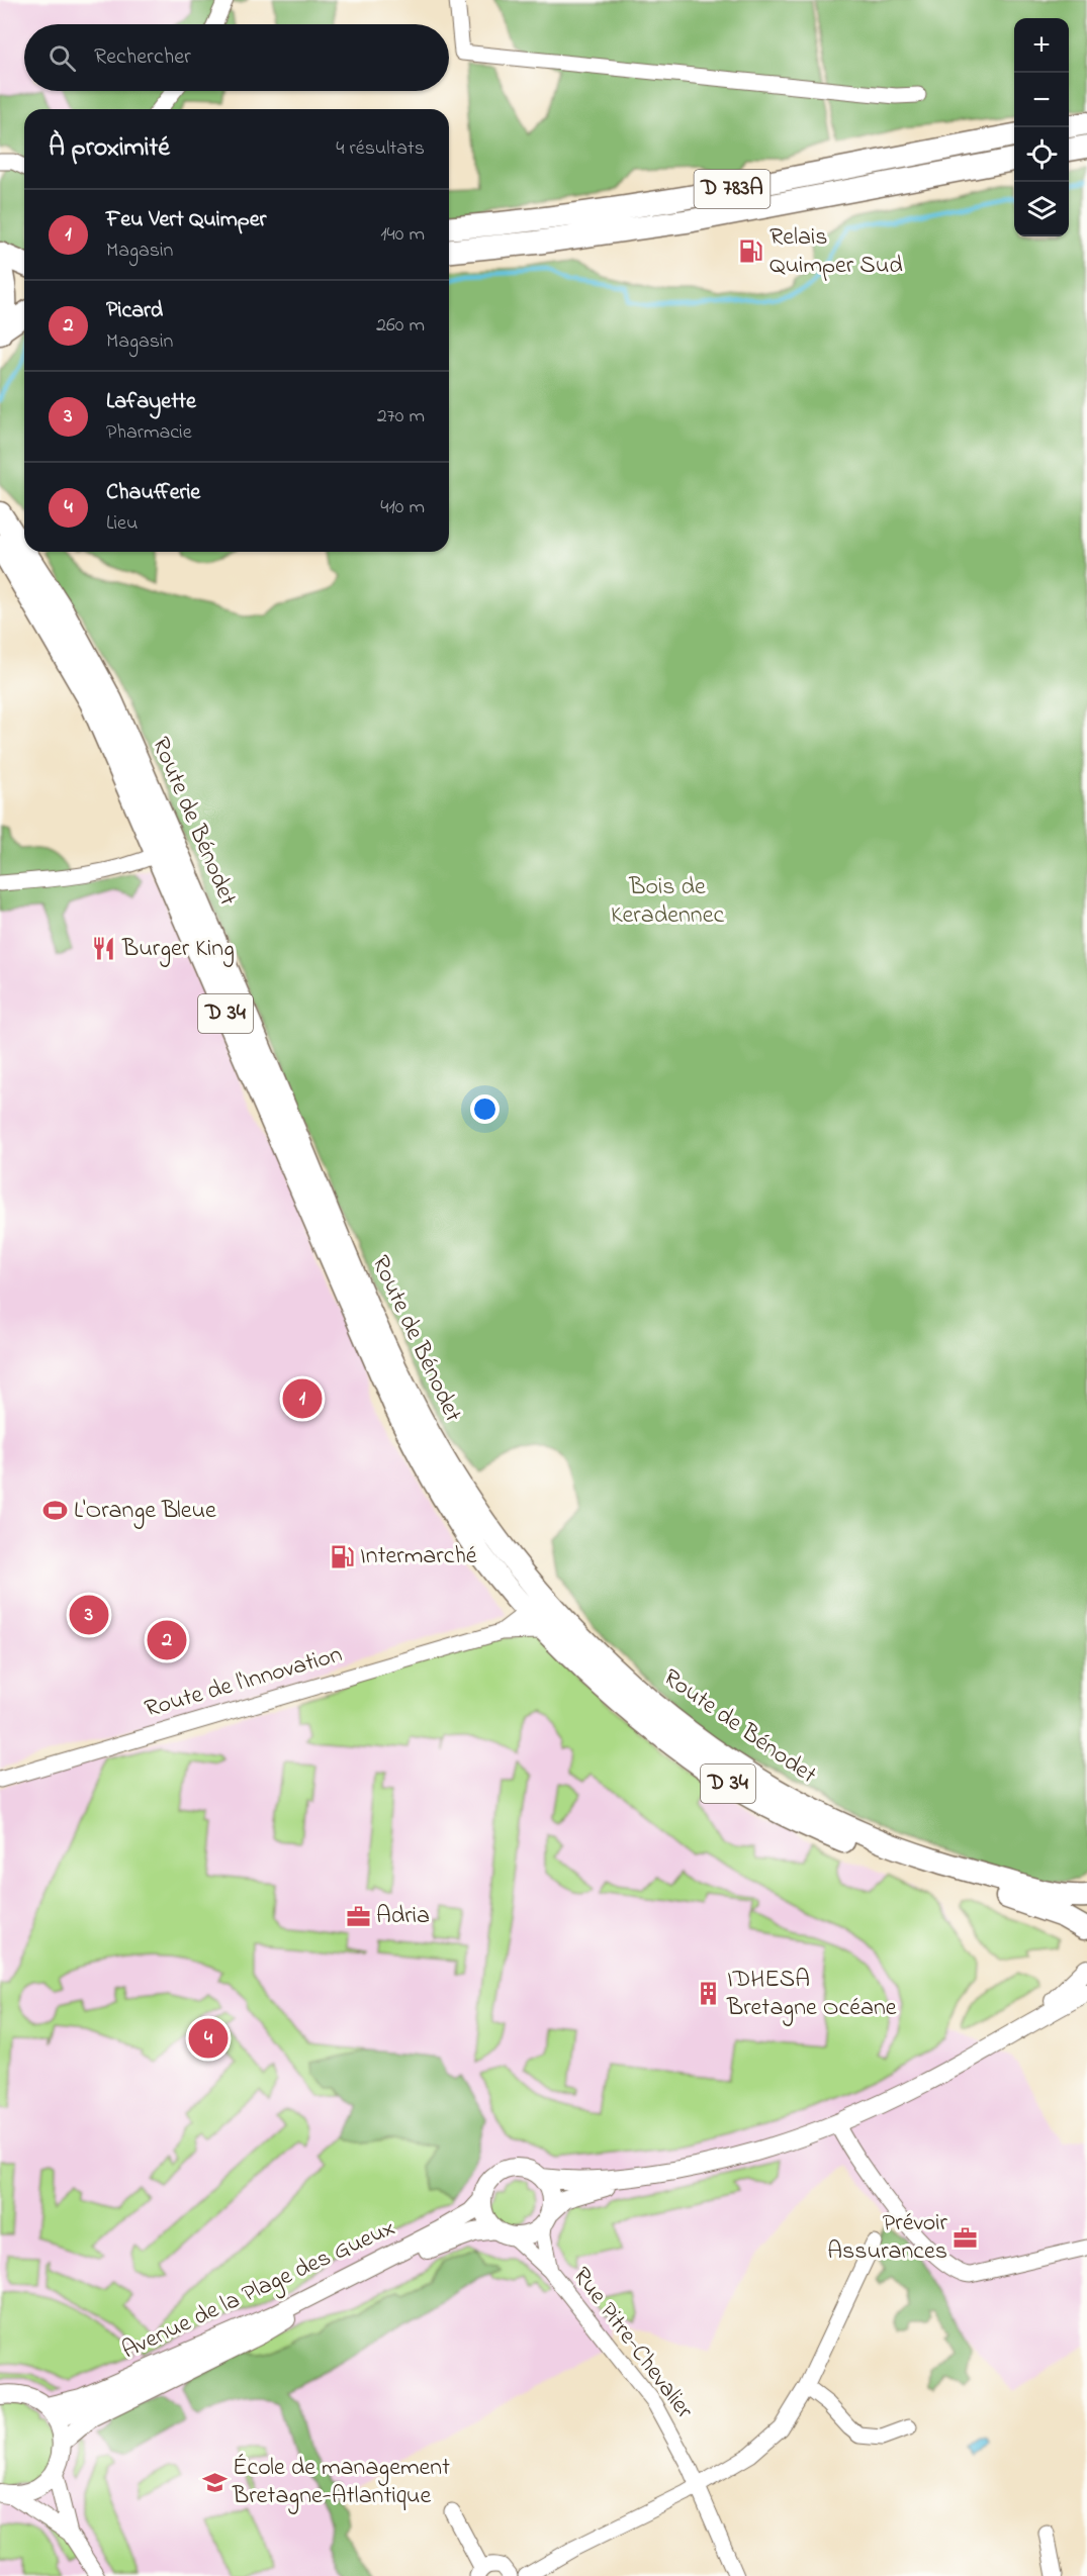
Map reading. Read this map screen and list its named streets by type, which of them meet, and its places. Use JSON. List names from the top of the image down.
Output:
{
  "streets": {
    "main road": ["D 783A", "Route de Bénodet", "D 34"],
    "street": ["Route de l'Innovation", "Avenue de la Plage des Gueux", "Rue Pitre-Chevalier"]
  },
  "crossings": [
    ["Route de Bénodet", "Route de l'Innovation"],
    ["Avenue de la Plage des Gueux", "Rue Pitre-Chevalier"]
  ],
  "parks": ["Bois de Keradennec"],
  "places": {
    "fuel station": ["Relais Quimper Sud", "Intermarché"],
    "restaurant": ["Burger King"],
    "sports": ["L'Orange Bleue"],
    "office": ["Adria", "Prévoir Assurances"],
    "building": ["IDHESA Bretagne Océane"],
    "school or university": ["École de management Bretagne-Atlantique"]
  },
  "page": {
    "map_buttons": ["+", "−"],
    "search": "Rechercher",
    "heading": ["À proximité", "4 résultats"],
    "list": [
      {
        "mark": "1",
        "name": "Feu Vert Quimper",
        "note": "Magasin",
        "value": "140 m"
      },
      {
        "mark": "2",
        "name": "Picard",
        "note": "Magasin",
        "value": "260 m"
      },
      {
        "mark": "3",
        "name": "Lafayette",
        "note": "Pharmacie",
        "value": "270 m"
      },
      {
        "mark": "4",
        "name": "Chaufferie",
        "note": "Lieu",
        "value": "410 m"
      }
    ],
    "pins": [
      "1",
      "3",
      "2",
      "4"
    ]
  }
}
